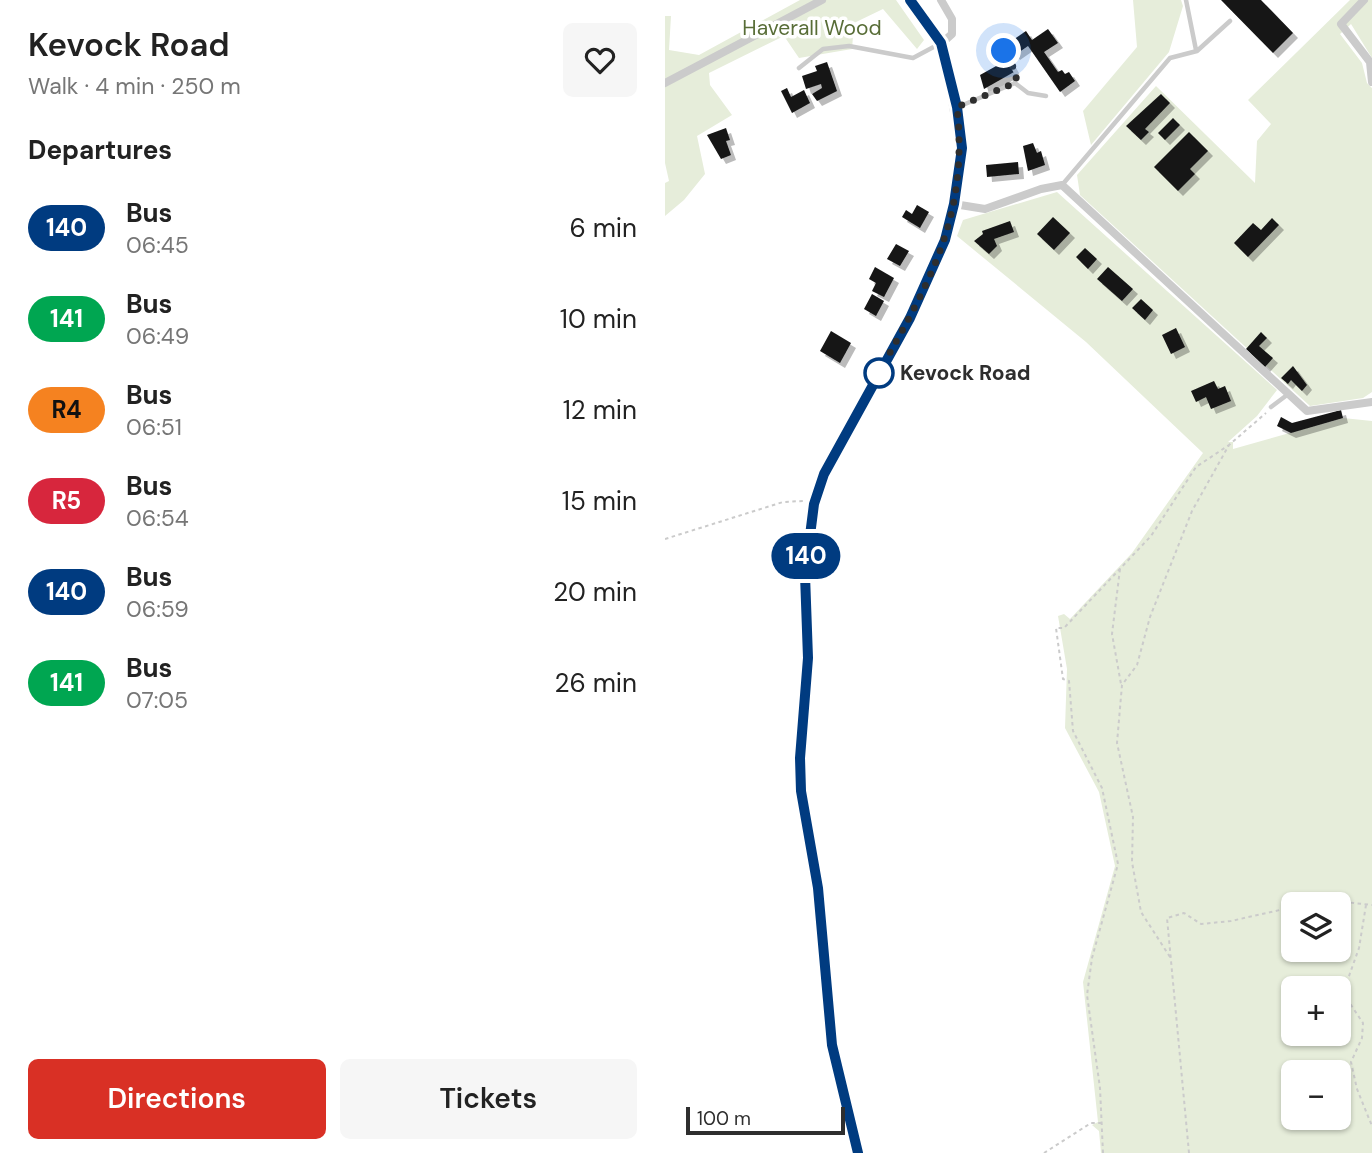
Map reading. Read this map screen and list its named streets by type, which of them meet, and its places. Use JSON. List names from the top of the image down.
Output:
{
  "parks": ["Haverall Wood"],
  "places": ["Kevock Road"],
  "lines": ["bus line 140"],
  "scale_bar": "100 m",
  "page": {
    "heading": [
      ["Kevock Road", "Walk · 4 min · 250 m"],
      "Departures"
    ],
    "on_map": "140",
    "list": [
      {
        "mark": "140",
        "name": "Bus",
        "note": "06:45",
        "value": "6 min"
      },
      {
        "mark": "141",
        "name": "Bus",
        "note": "06:49",
        "value": "10 min"
      },
      {
        "mark": "R4",
        "name": "Bus",
        "note": "06:51",
        "value": "12 min"
      },
      {
        "mark": "R5",
        "name": "Bus",
        "note": "06:54",
        "value": "15 min"
      },
      {
        "mark": "140",
        "name": "Bus",
        "note": "06:59",
        "value": "20 min"
      },
      {
        "mark": "141",
        "name": "Bus",
        "note": "07:05",
        "value": "26 min"
      }
    ],
    "map_buttons": ["+", "−"],
    "buttons": ["Directions", "Tickets"],
    "scale": "100 m"
  }
}
